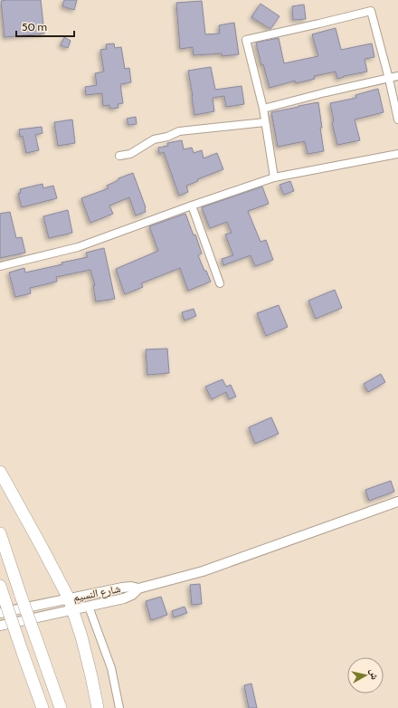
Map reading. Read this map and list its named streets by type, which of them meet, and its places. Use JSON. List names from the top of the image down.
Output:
{
  "streets": {
    "street": ["شارع النسيم"]
  },
  "scale_bar": "50 m",
  "north": "right"
}
